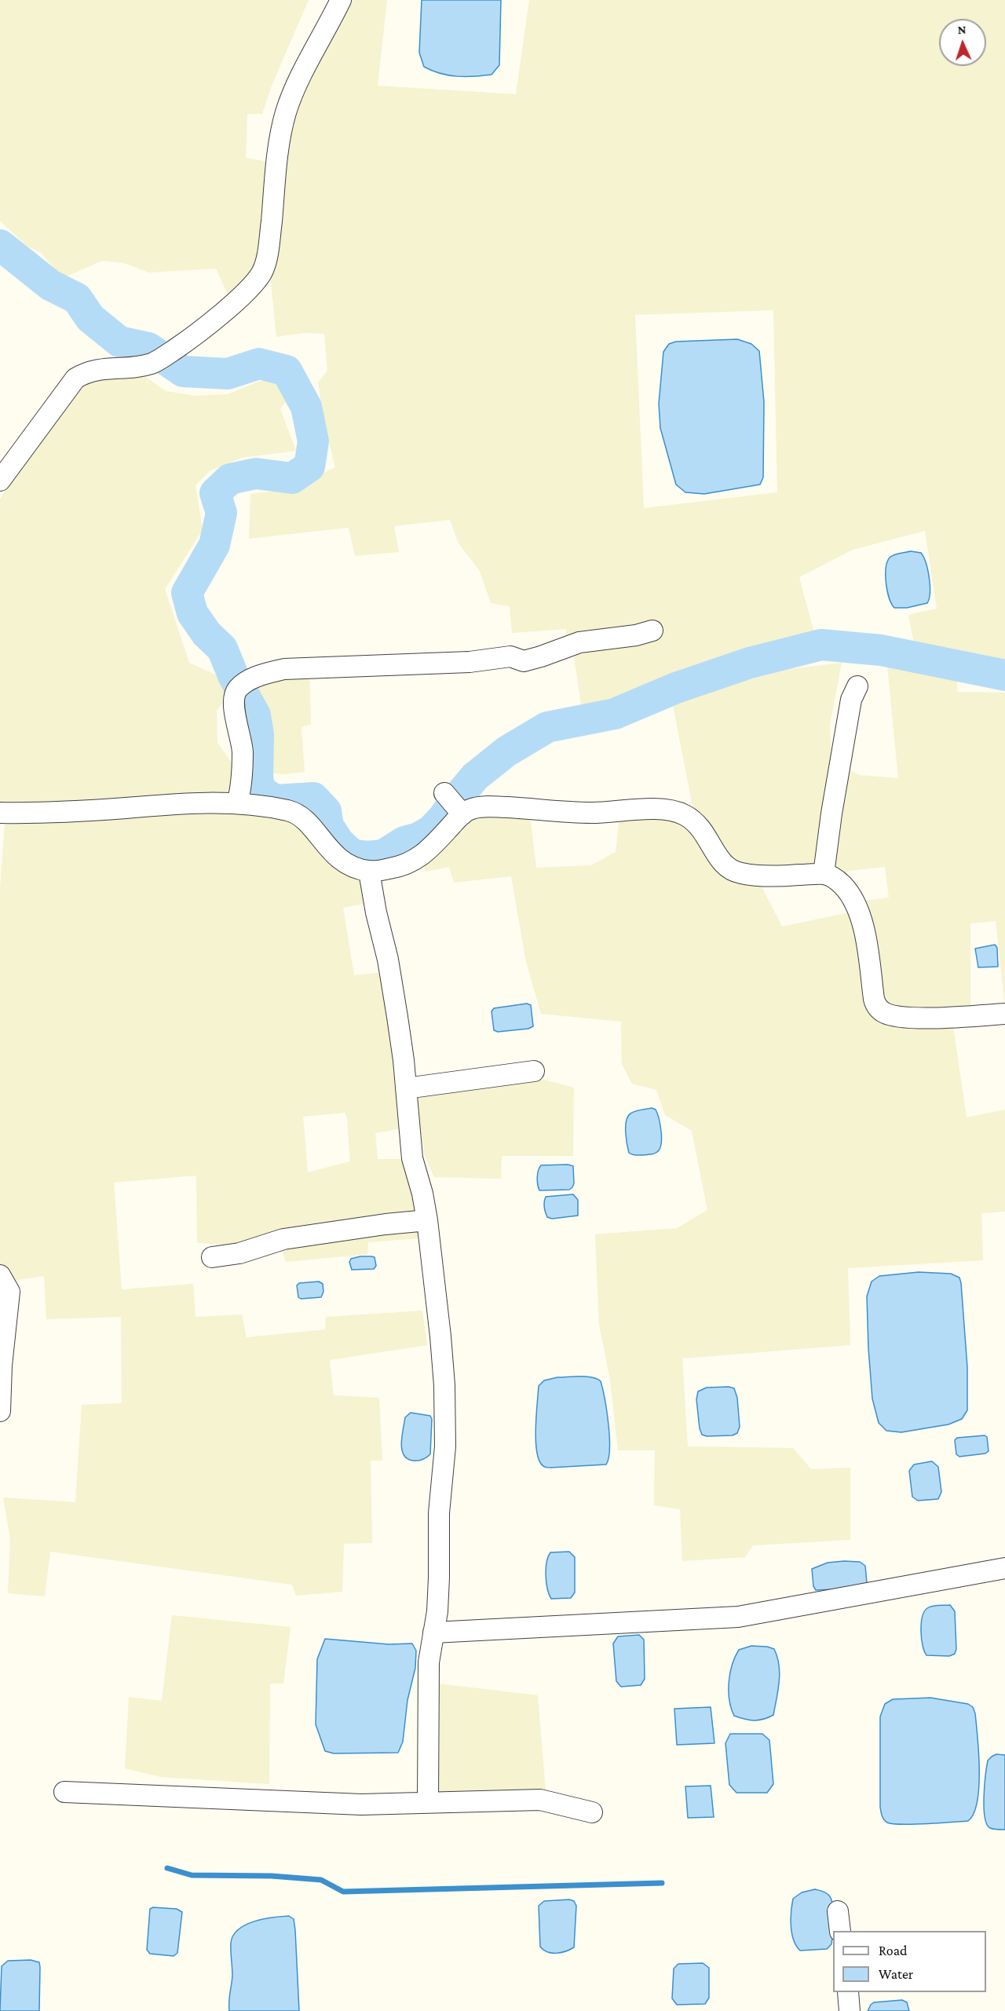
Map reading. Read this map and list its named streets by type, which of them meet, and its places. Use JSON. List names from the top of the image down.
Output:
{
  "legend": ["Road", "Water"],
  "north": "top"
}
